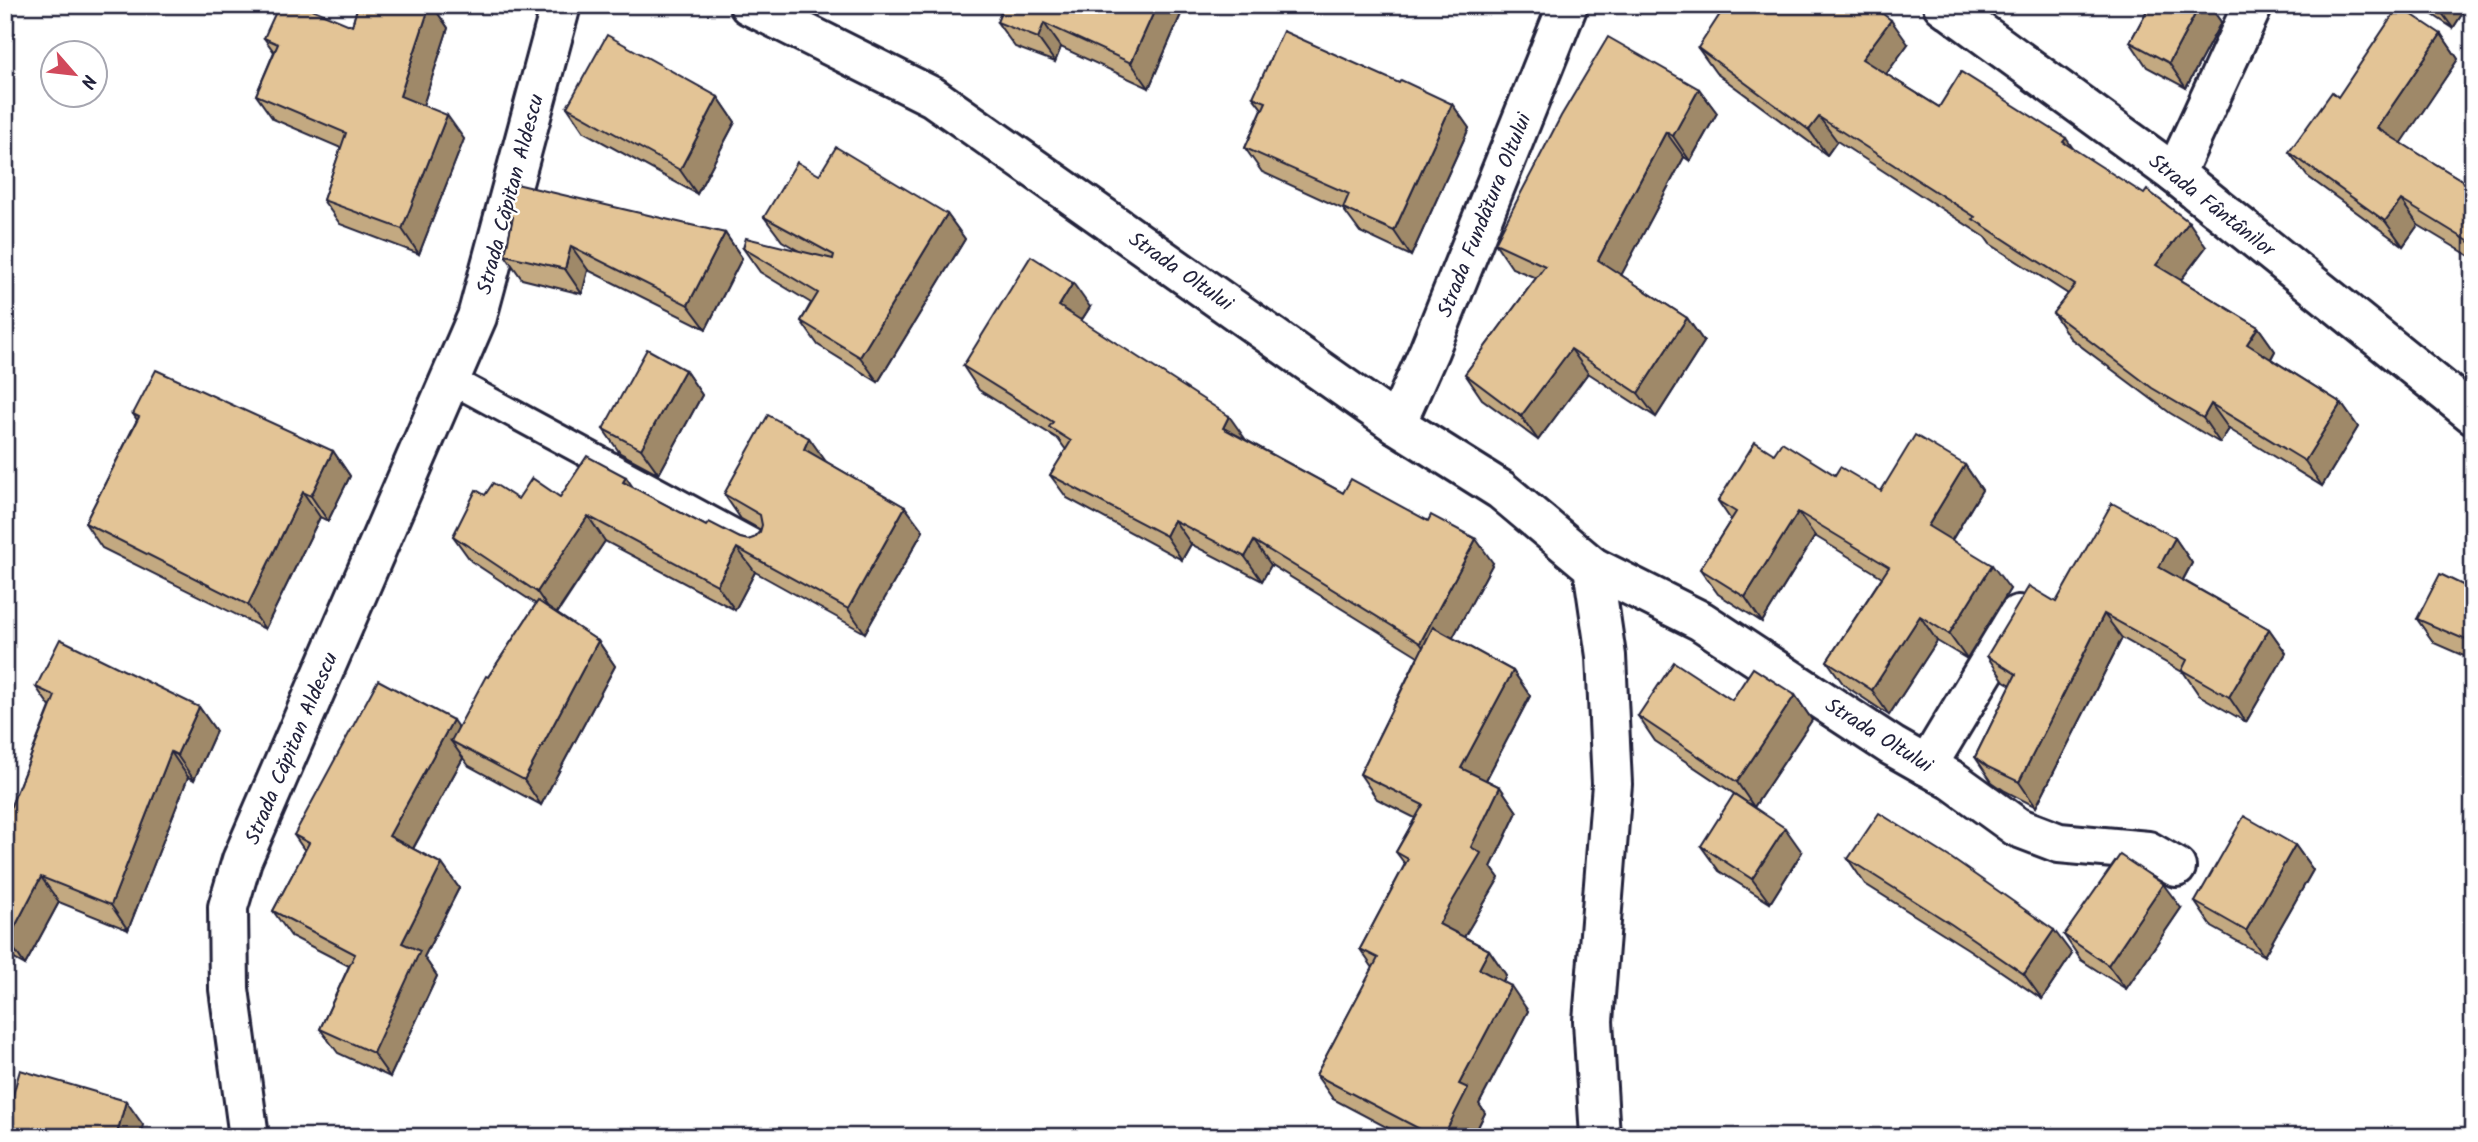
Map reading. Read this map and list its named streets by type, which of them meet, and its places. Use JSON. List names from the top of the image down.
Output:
{
  "streets": {
    "street": [
      "Strada Căpitan Aldescu",
      "Strada Fântânilor",
      "Strada Fundătura Oltului",
      "Strada Oltului"
    ]
  },
  "crossings": [
    ["Strada Fundătura Oltului", "Strada Oltului"]
  ],
  "north": "bottom right"
}
